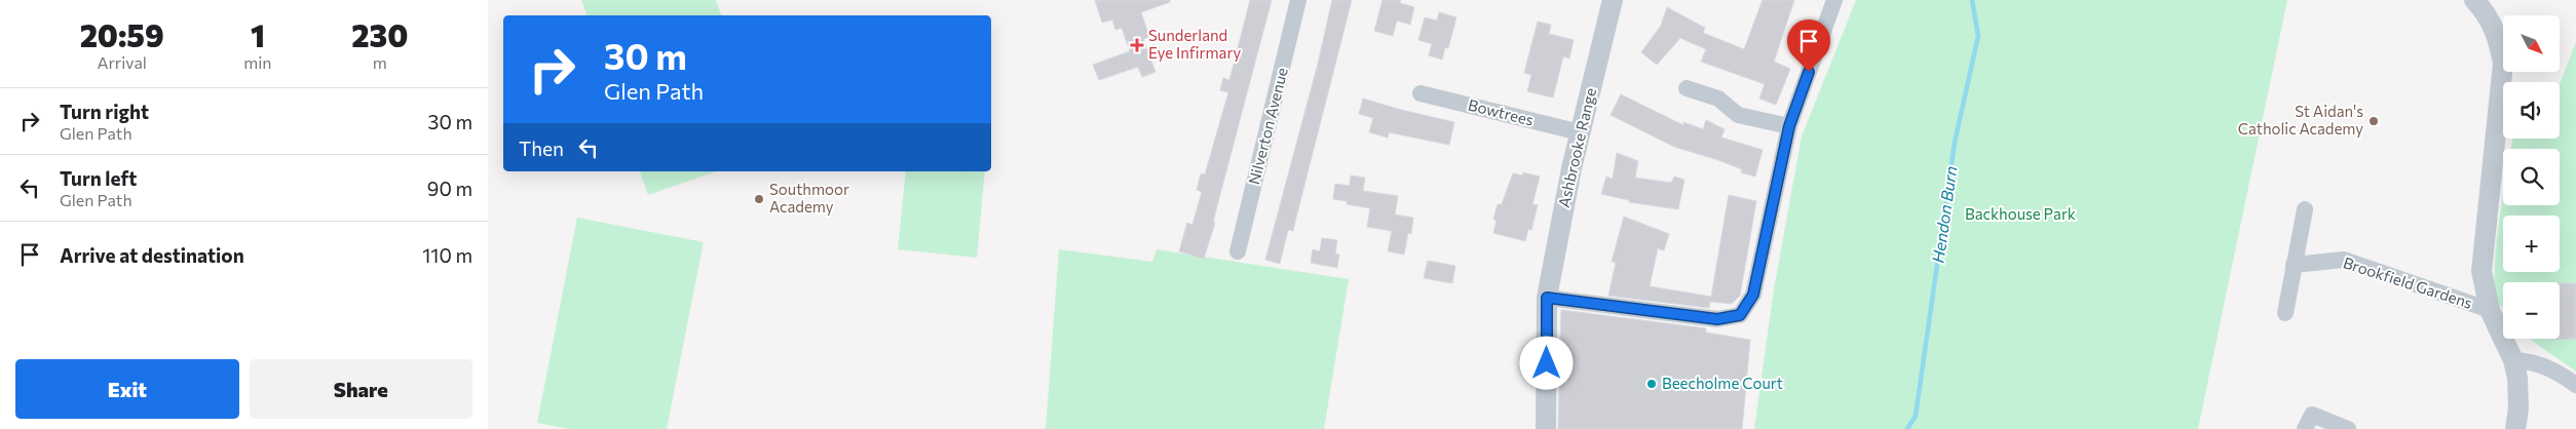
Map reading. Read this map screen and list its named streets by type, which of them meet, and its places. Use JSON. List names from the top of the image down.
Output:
{
  "streets": {
    "street": [
      "Bowtrees",
      "Nilverton Avenue",
      "Ashbrooke Range",
      "Brookfield Gardens"
    ]
  },
  "crossings": [
    ["Bowtrees", "Ashbrooke Range"]
  ],
  "water": ["Hendon Burn"],
  "parks": ["Backhouse Park"],
  "places": {
    "health": ["Sunderland Eye Infirmary"],
    "other": ["St Aidan's Catholic Academy", "Southmoor Academy", "Beecholme Court"]
  },
  "north": "bottom right",
  "page": {
    "eta": [
      "20:59",
      "Arrival",
      "1",
      "min",
      "230",
      "m"
    ],
    "map_buttons": ["+", "−"],
    "turn": ["30 m", "Glen Path"],
    "list": [
      {
        "name": "Turn right",
        "note": "Glen Path",
        "value": "30 m"
      },
      {
        "name": "Turn left",
        "note": "Glen Path",
        "value": "90 m"
      },
      {
        "name": "Arrive at destination",
        "value": "110 m"
      }
    ],
    "then": "Then",
    "buttons": ["Exit", "Share"]
  }
}
